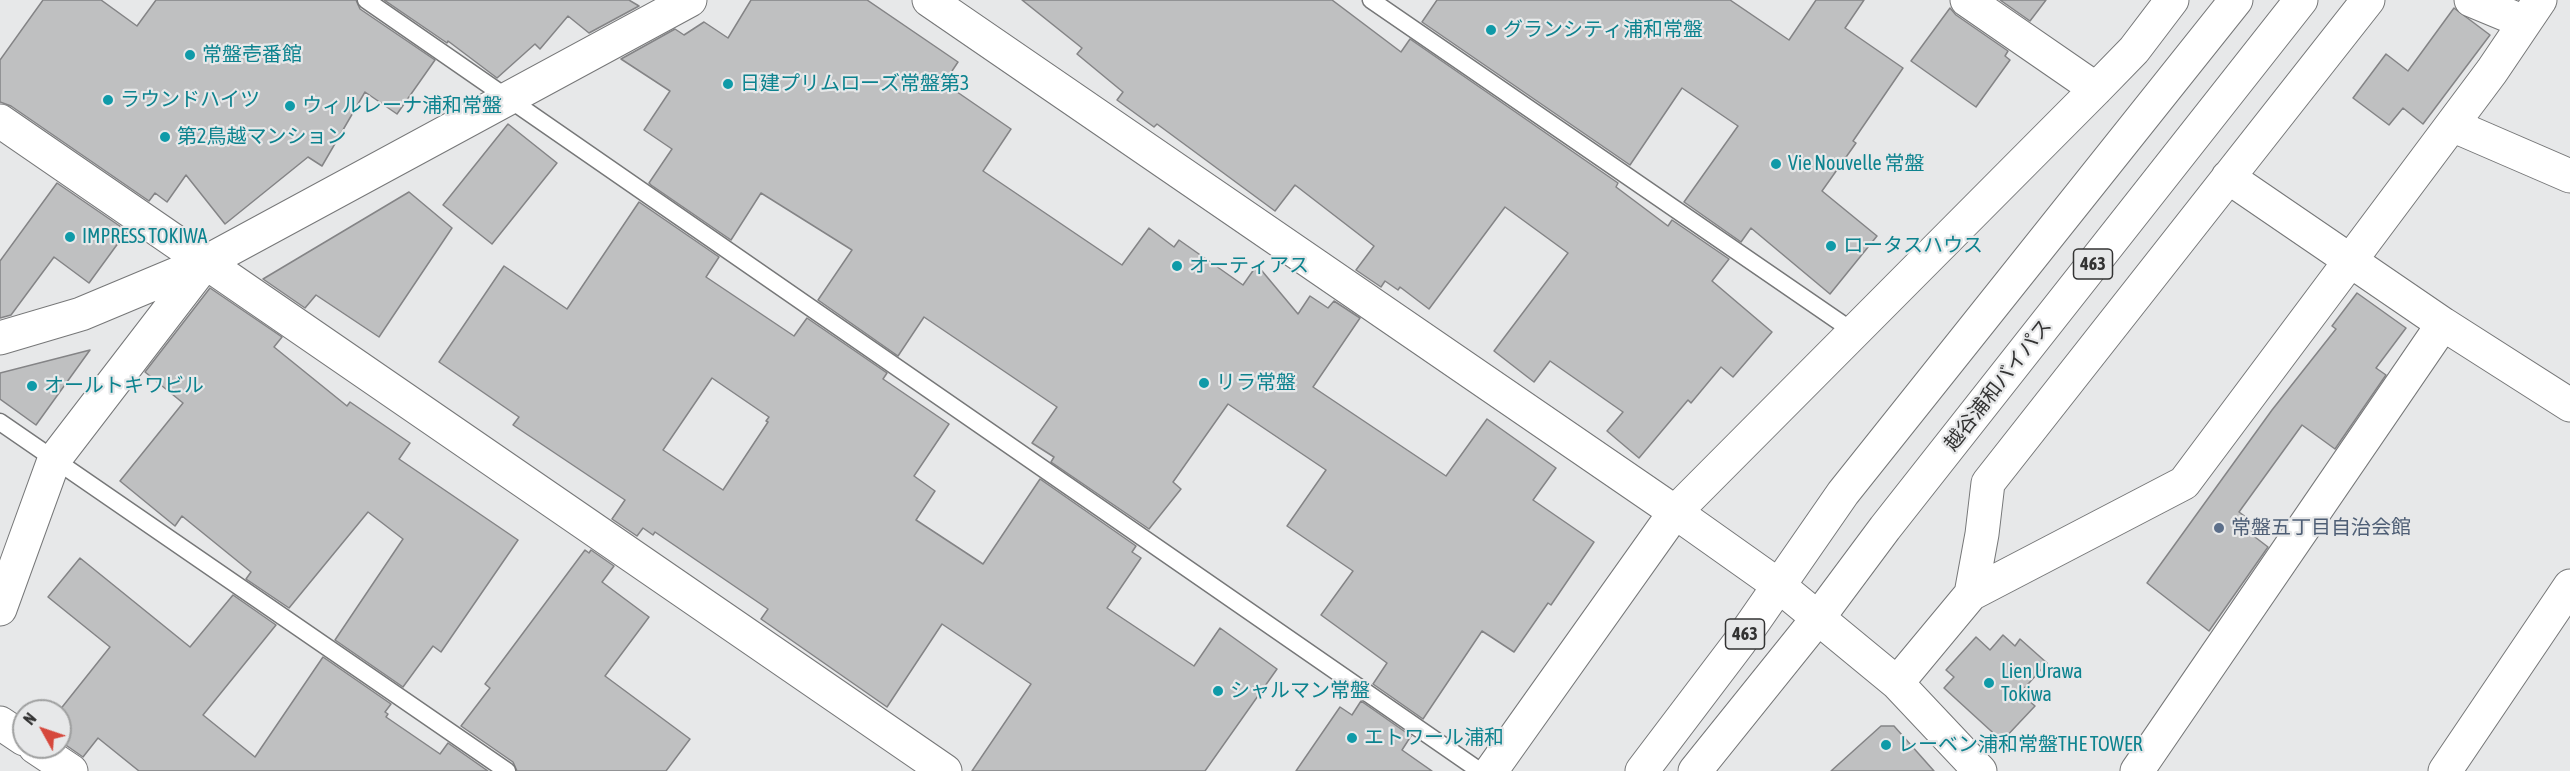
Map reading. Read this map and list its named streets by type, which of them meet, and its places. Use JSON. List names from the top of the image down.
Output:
{
  "streets": {
    "main road": ["463", "越谷浦和バイパス"]
  },
  "places": [
    "グランシティ浦和常盤",
    "常盤壱番館",
    "日建プリムローズ常盤第3",
    "ラウンドハイツ",
    "ウィルレーナ浦和常盤",
    "第2鳥越マンション",
    "Vie Nouvelle 常盤",
    "IMPRESS TOKIWA",
    "ロータスハウス",
    "オーティアス",
    "リラ常盤",
    "オールトキワビル",
    "常盤五丁目自治会館",
    "Lien Urawa Tokiwa",
    "シャルマン常盤",
    "エトワール浦和",
    "レーベン浦和常盤THE TOWER"
  ],
  "north": "top left"
}
